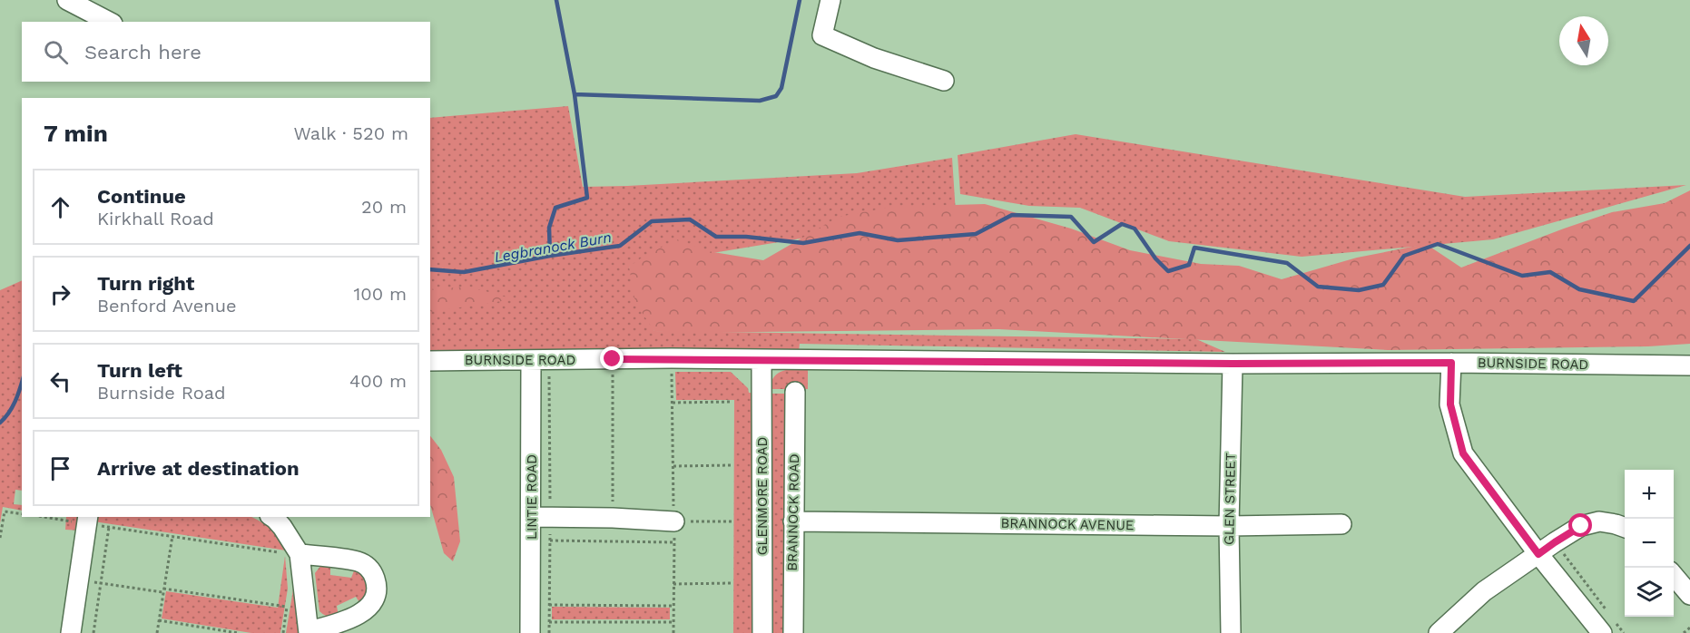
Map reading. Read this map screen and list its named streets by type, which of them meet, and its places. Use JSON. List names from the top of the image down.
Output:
{
  "streets": {
    "street": [
      "BURNSIDE ROAD",
      "GLENMORE ROAD",
      "LINTIE ROAD",
      "GLEN STREET",
      "BRANNOCK ROAD",
      "BRANNOCK AVENUE"
    ]
  },
  "crossings": [
    ["BURNSIDE ROAD", "GLENMORE ROAD"],
    ["BURNSIDE ROAD", "LINTIE ROAD"],
    ["BURNSIDE ROAD", "GLEN STREET"],
    ["GLEN STREET", "BRANNOCK AVENUE"],
    ["BRANNOCK ROAD", "BRANNOCK AVENUE"]
  ],
  "water": ["Legbranock Burn"],
  "north": "top",
  "page": {
    "search": "Search here",
    "heading": ["7 min", "Walk · 520 m"],
    "list": [
      ["Continue", "Kirkhall Road", "20 m"],
      ["Turn right", "Benford Avenue", "100 m"],
      ["Turn left", "Burnside Road", "400 m"],
      "Arrive at destination"
    ],
    "map_buttons": ["+", "−"]
  }
}
